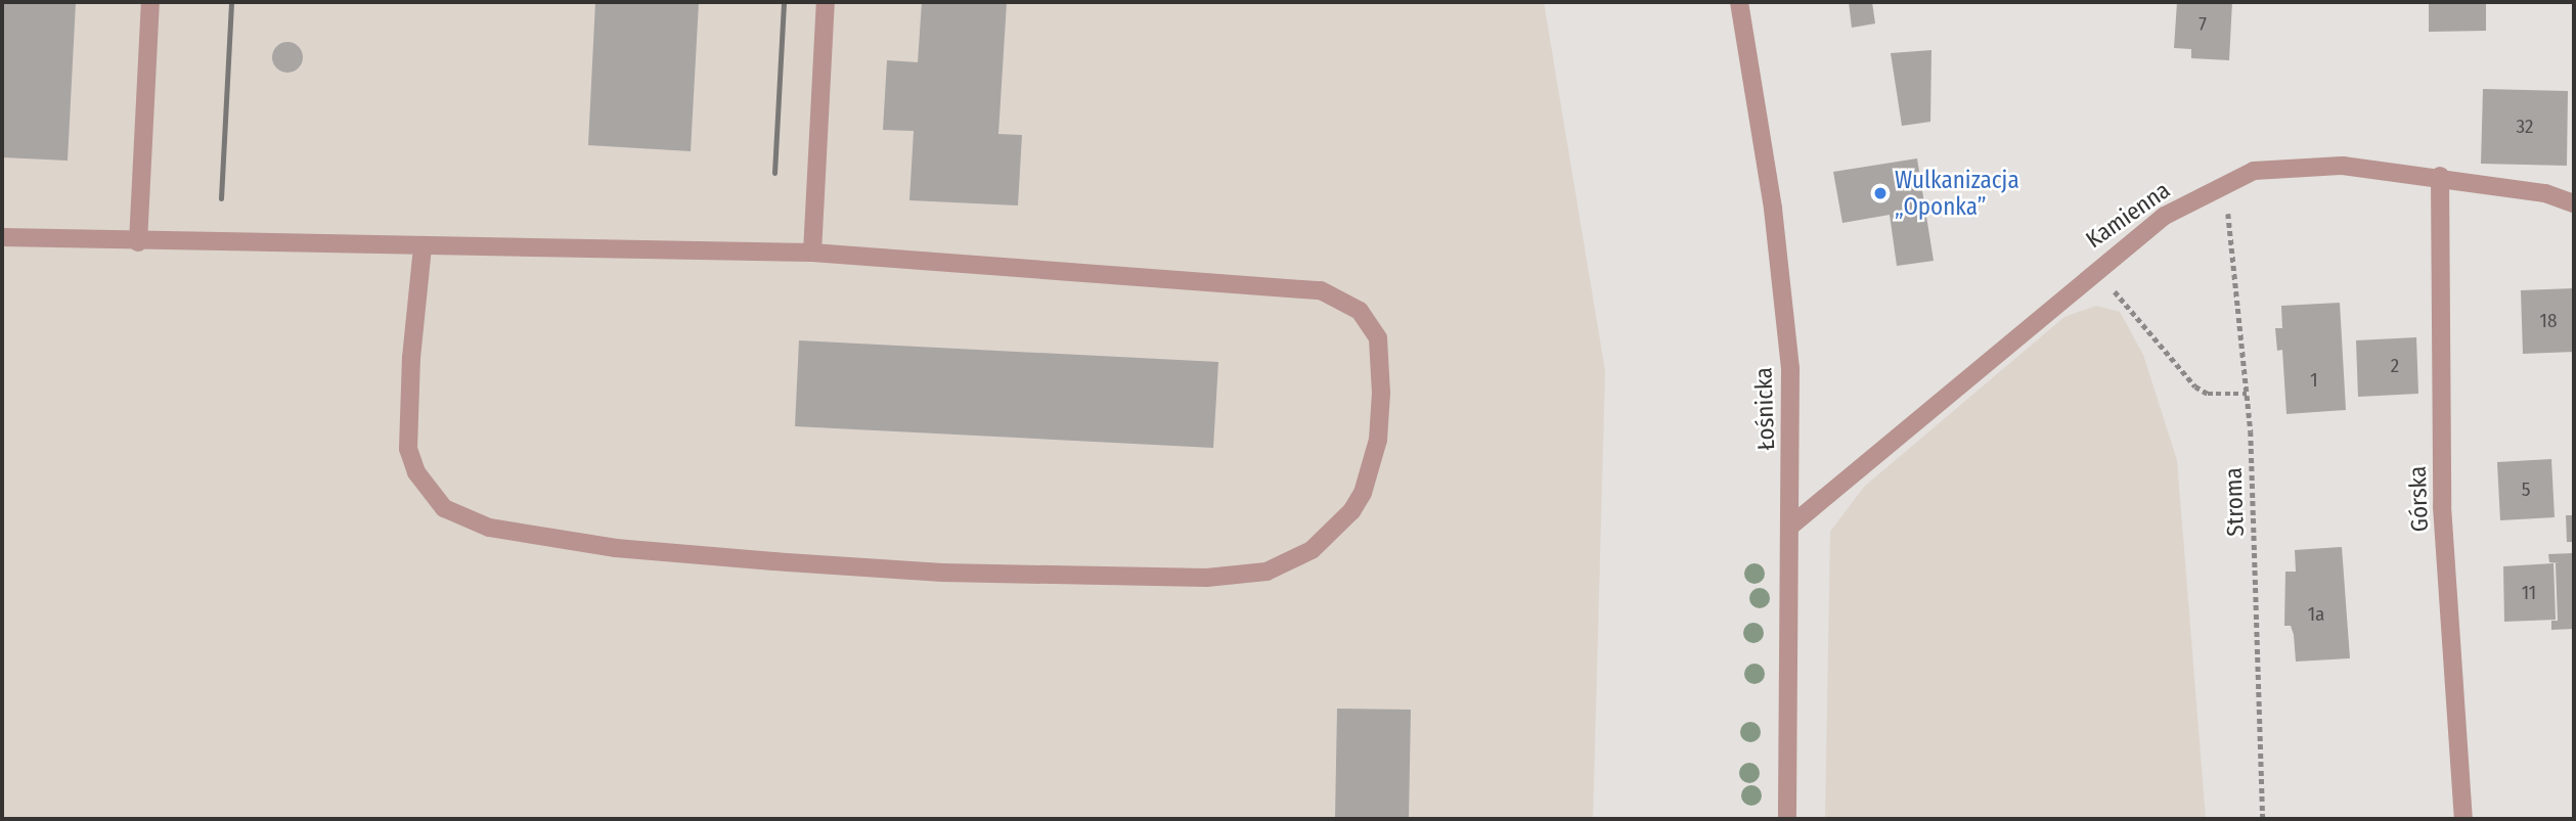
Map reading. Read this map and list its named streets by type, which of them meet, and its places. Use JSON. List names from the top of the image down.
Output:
{
  "streets": {
    "street": ["Kamienna", "Łośnicka", "Górska"],
    "path": ["Stroma"]
  },
  "crossings": [
    ["Kamienna", "Łośnicka"],
    ["Kamienna", "Górska"],
    ["Kamienna", "Stroma"]
  ],
  "places": ["Wulkanizacja „Oponka”"],
  "house_numbers": [
    "7",
    "32",
    "18",
    "2",
    "1",
    "5",
    "11",
    "1a"
  ]
}
